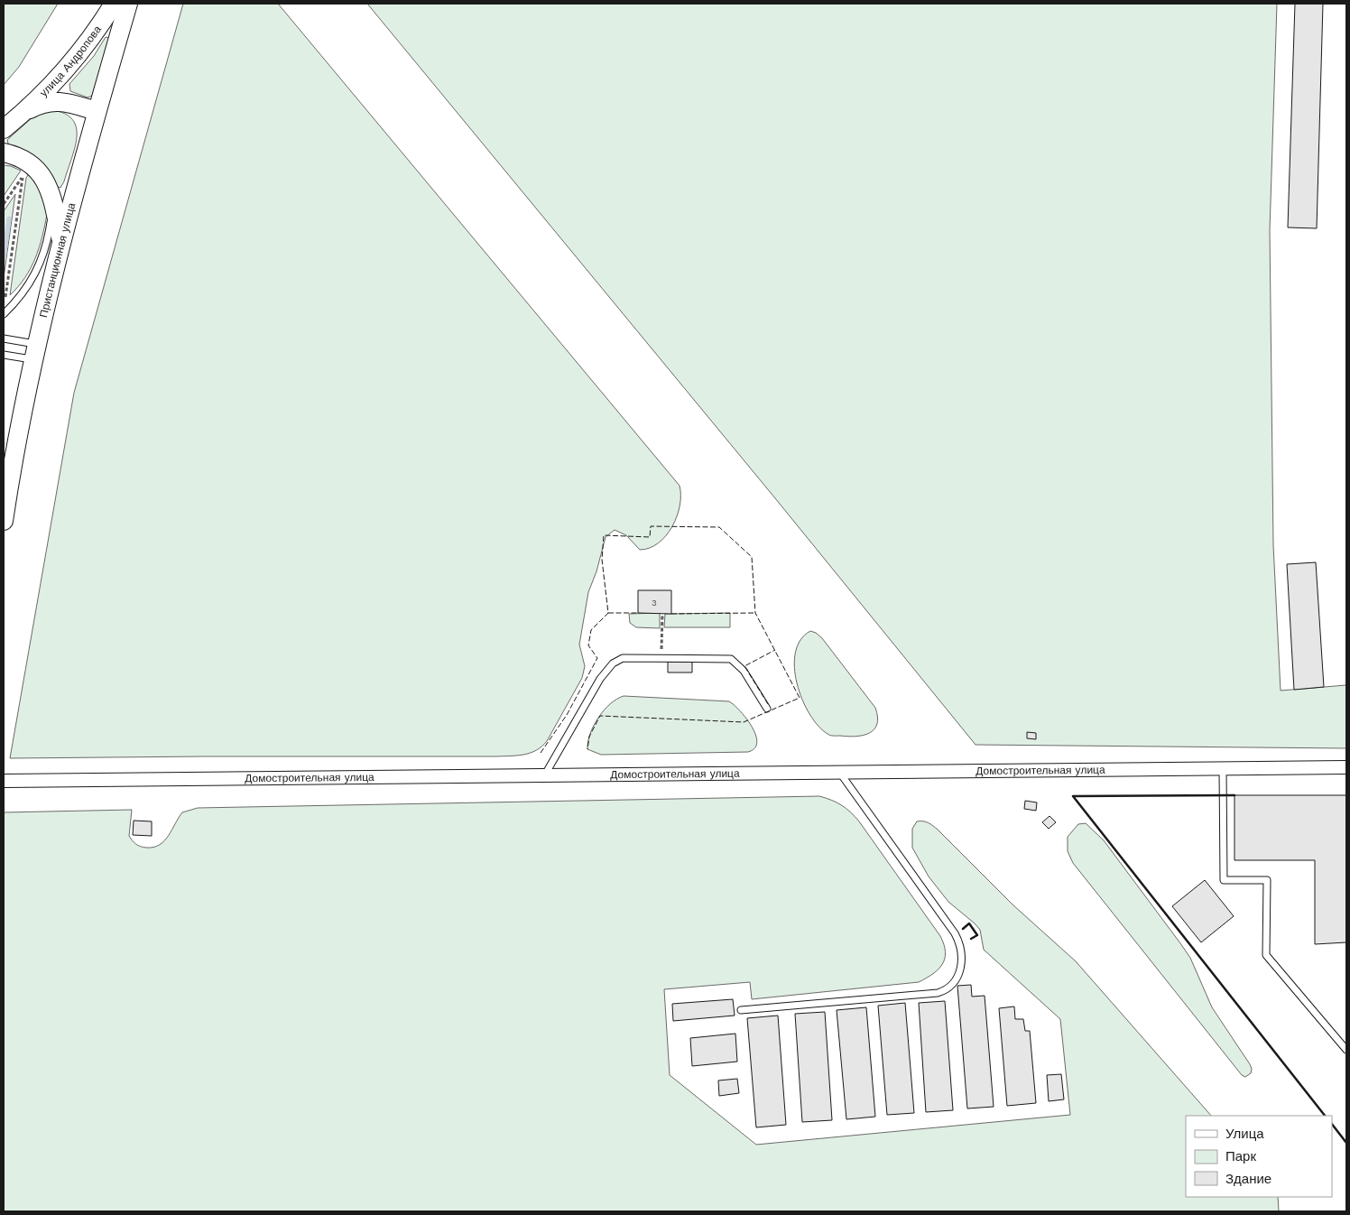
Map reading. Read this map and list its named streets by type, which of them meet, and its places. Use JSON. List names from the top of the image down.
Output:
{
  "streets": {
    "main road": ["улица Андропова", "Пристанционная улица"],
    "street": ["Домостроительная улица"]
  },
  "crossings": [
    ["улица Андропова", "Пристанционная улица"]
  ],
  "house_numbers": ["3"],
  "legend": ["Улица", "Парк", "Здание"]
}
